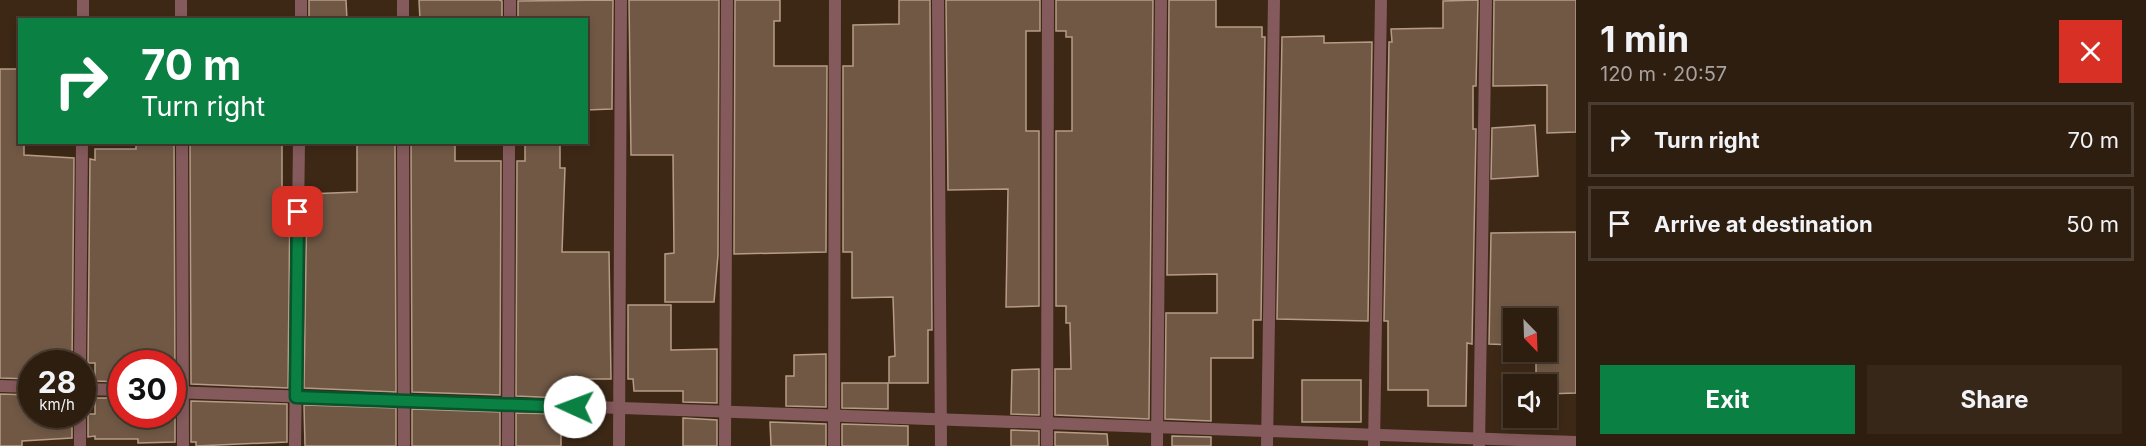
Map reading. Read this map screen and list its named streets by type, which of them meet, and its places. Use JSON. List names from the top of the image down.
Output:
{
  "north": "bottom right",
  "page": {
    "heading": ["1 min", "120 m · 20:57"],
    "turn": ["70 m", "Turn right"],
    "list": [
      {
        "name": "Turn right",
        "value": "70 m"
      },
      {
        "name": "Arrive at destination",
        "value": "50 m"
      }
    ],
    "speed": "28 km/h",
    "limit": "30",
    "buttons": ["Exit", "Share"]
  }
}
